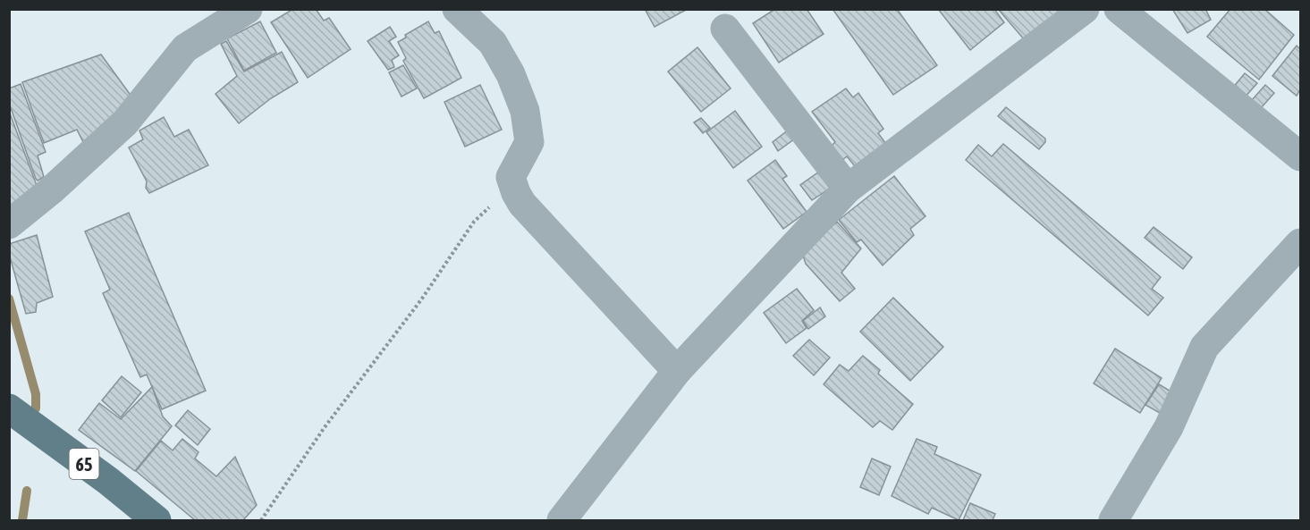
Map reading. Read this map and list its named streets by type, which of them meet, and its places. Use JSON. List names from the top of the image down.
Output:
{
  "streets": {
    "main road": ["65"]
  }
}
